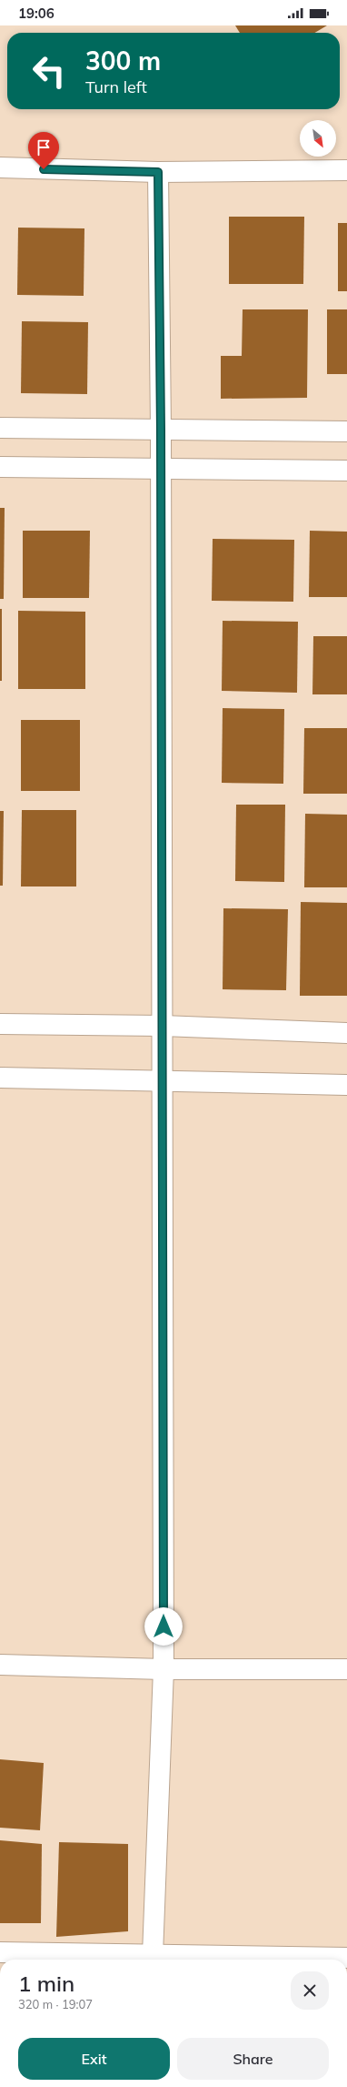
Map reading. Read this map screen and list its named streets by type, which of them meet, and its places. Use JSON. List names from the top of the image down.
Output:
{
  "north": "bottom right",
  "page": {
    "status": "19:06",
    "turn": ["300 m", "Turn left"],
    "heading": ["1 min", "320 m · 19:07"],
    "buttons": ["Exit", "Share"]
  }
}
